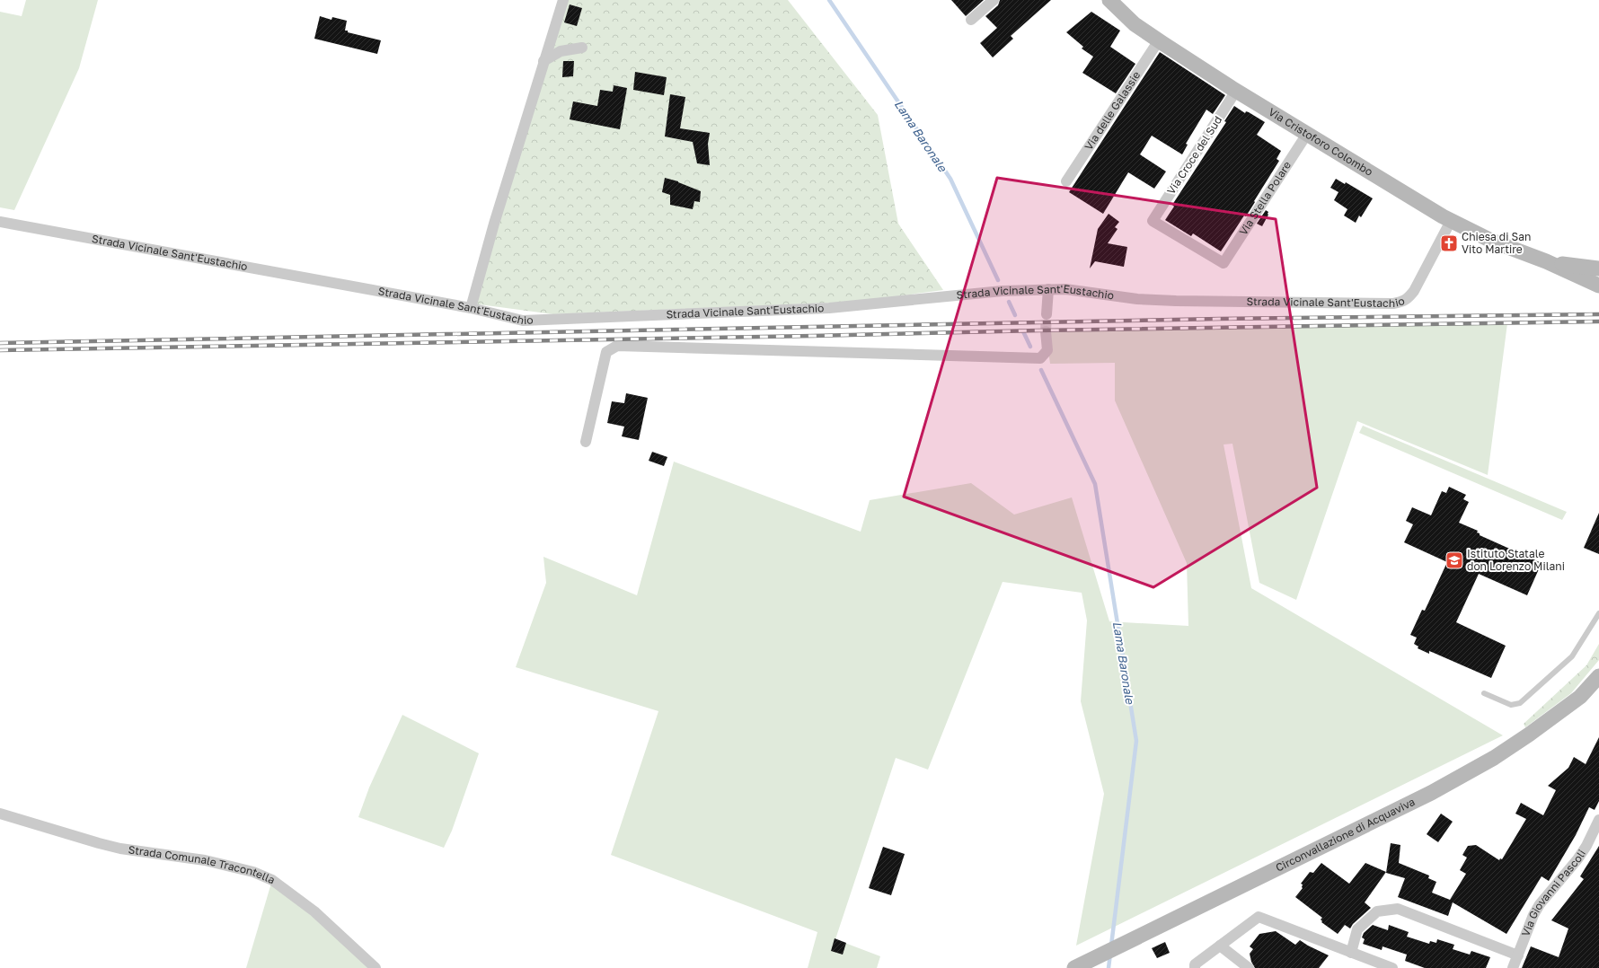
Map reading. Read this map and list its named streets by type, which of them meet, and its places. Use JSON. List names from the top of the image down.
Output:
{
  "streets": {
    "main road": ["Via Cristoforo Colombo", "Circonvallazione di Acquaviva"],
    "street": [
      "Via delle Galassie",
      "Via Croce del Sud",
      "Via Stella Polare",
      "Strada Vicinale Sant'Eustachio",
      "Strada Comunale Tracontella",
      "Via Giovanni Pascoli"
    ]
  },
  "crossings": [
    ["Via delle Galassie", "Via Cristoforo Colombo"],
    ["Via Cristoforo Colombo", "Via Croce del Sud"],
    ["Via Cristoforo Colombo", "Via Stella Polare"],
    ["Via Cristoforo Colombo", "Strada Vicinale Sant'Eustachio"],
    ["Via Croce del Sud", "Via Stella Polare"]
  ],
  "water": ["Lama Baronale"],
  "places": {
    "church": ["Chiesa di San Vito Martire"],
    "school or university": ["Istituto Statale don Lorenzo Milani"]
  }
}
